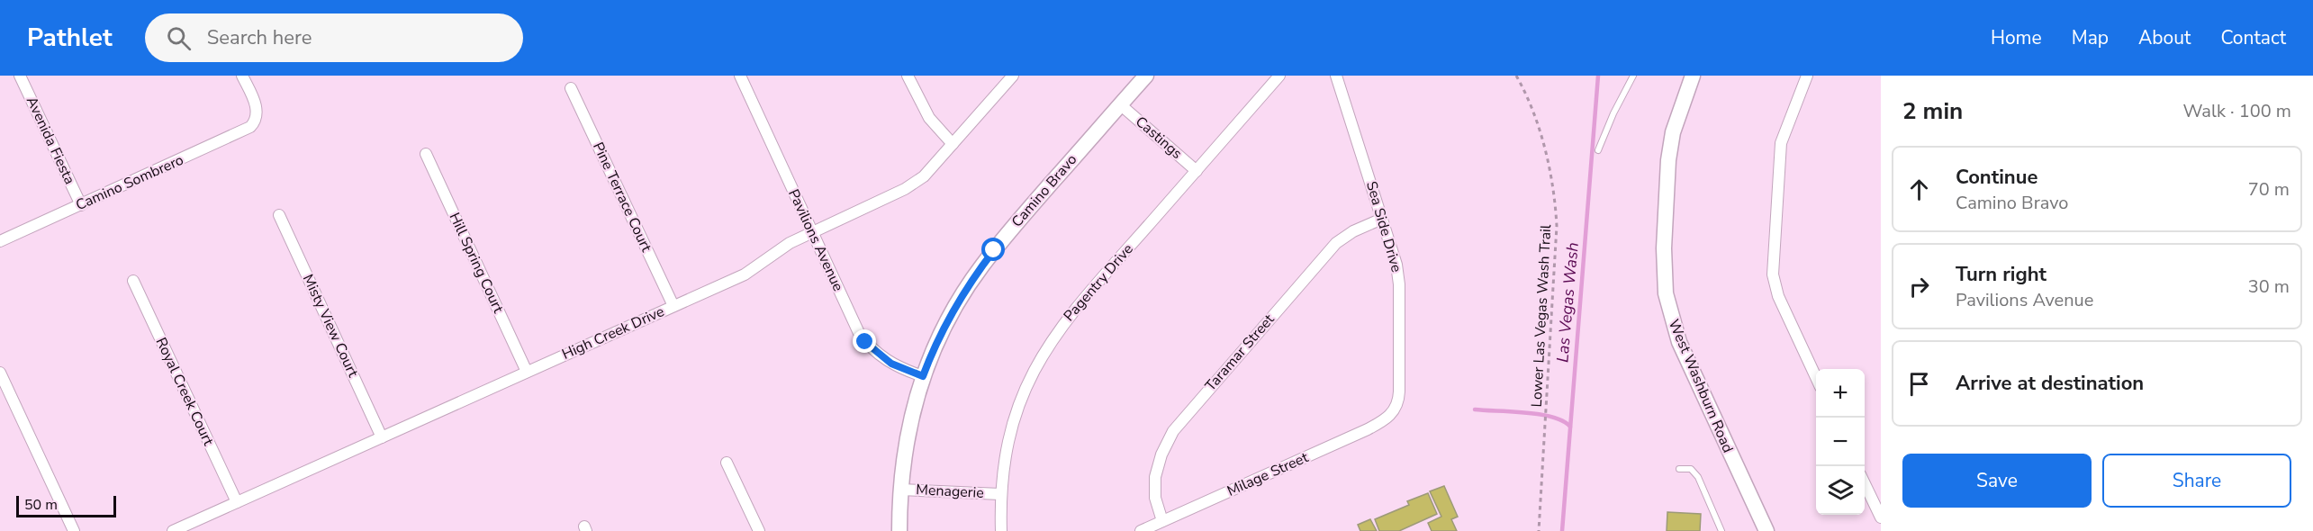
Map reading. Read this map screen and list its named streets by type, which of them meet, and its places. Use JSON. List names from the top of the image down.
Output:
{
  "streets": {
    "street": [
      "Castings",
      "Avenida Fiesta",
      "Camino Sombrero",
      "Camino Bravo",
      "Pine Terrace Court",
      "Sea Side Drive",
      "Pavilions Avenue",
      "Hill Spring Court",
      "Pagentry Drive",
      "Misty View Court",
      "High Creek Drive",
      "Taramar Street",
      "West Washburn Road",
      "Royal Creek Court",
      "Milage Street",
      "Menagerie"
    ],
    "path": ["Lower Las Vegas Wash Trail"]
  },
  "crossings": [
    ["Castings", "Camino Bravo"],
    ["Castings", "Pagentry Drive"],
    ["Avenida Fiesta", "Camino Sombrero"],
    ["Camino Bravo", "Pavilions Avenue"],
    ["Camino Bravo", "Menagerie"],
    ["Pine Terrace Court", "High Creek Drive"],
    ["Sea Side Drive", "Taramar Street"],
    ["Sea Side Drive", "Milage Street"],
    ["Pavilions Avenue", "High Creek Drive"],
    ["Hill Spring Court", "High Creek Drive"],
    ["Pagentry Drive", "Menagerie"],
    ["Misty View Court", "High Creek Drive"],
    ["High Creek Drive", "Royal Creek Court"],
    ["Taramar Street", "Milage Street"]
  ],
  "water": ["Las Vegas Wash"],
  "scale_bar": "50 m",
  "page": {
    "header": "Pathlet",
    "search": "Search here",
    "nav": [
      "Home",
      "Map",
      "About",
      "Contact"
    ],
    "heading": ["2 min", "Walk · 100 m"],
    "list": [
      ["Continue", "Camino Bravo", "70 m"],
      ["Turn right", "Pavilions Avenue", "30 m"],
      "Arrive at destination"
    ],
    "map_buttons": ["+", "−"],
    "buttons": ["Save", "Share"],
    "scale": "50 m"
  }
}
